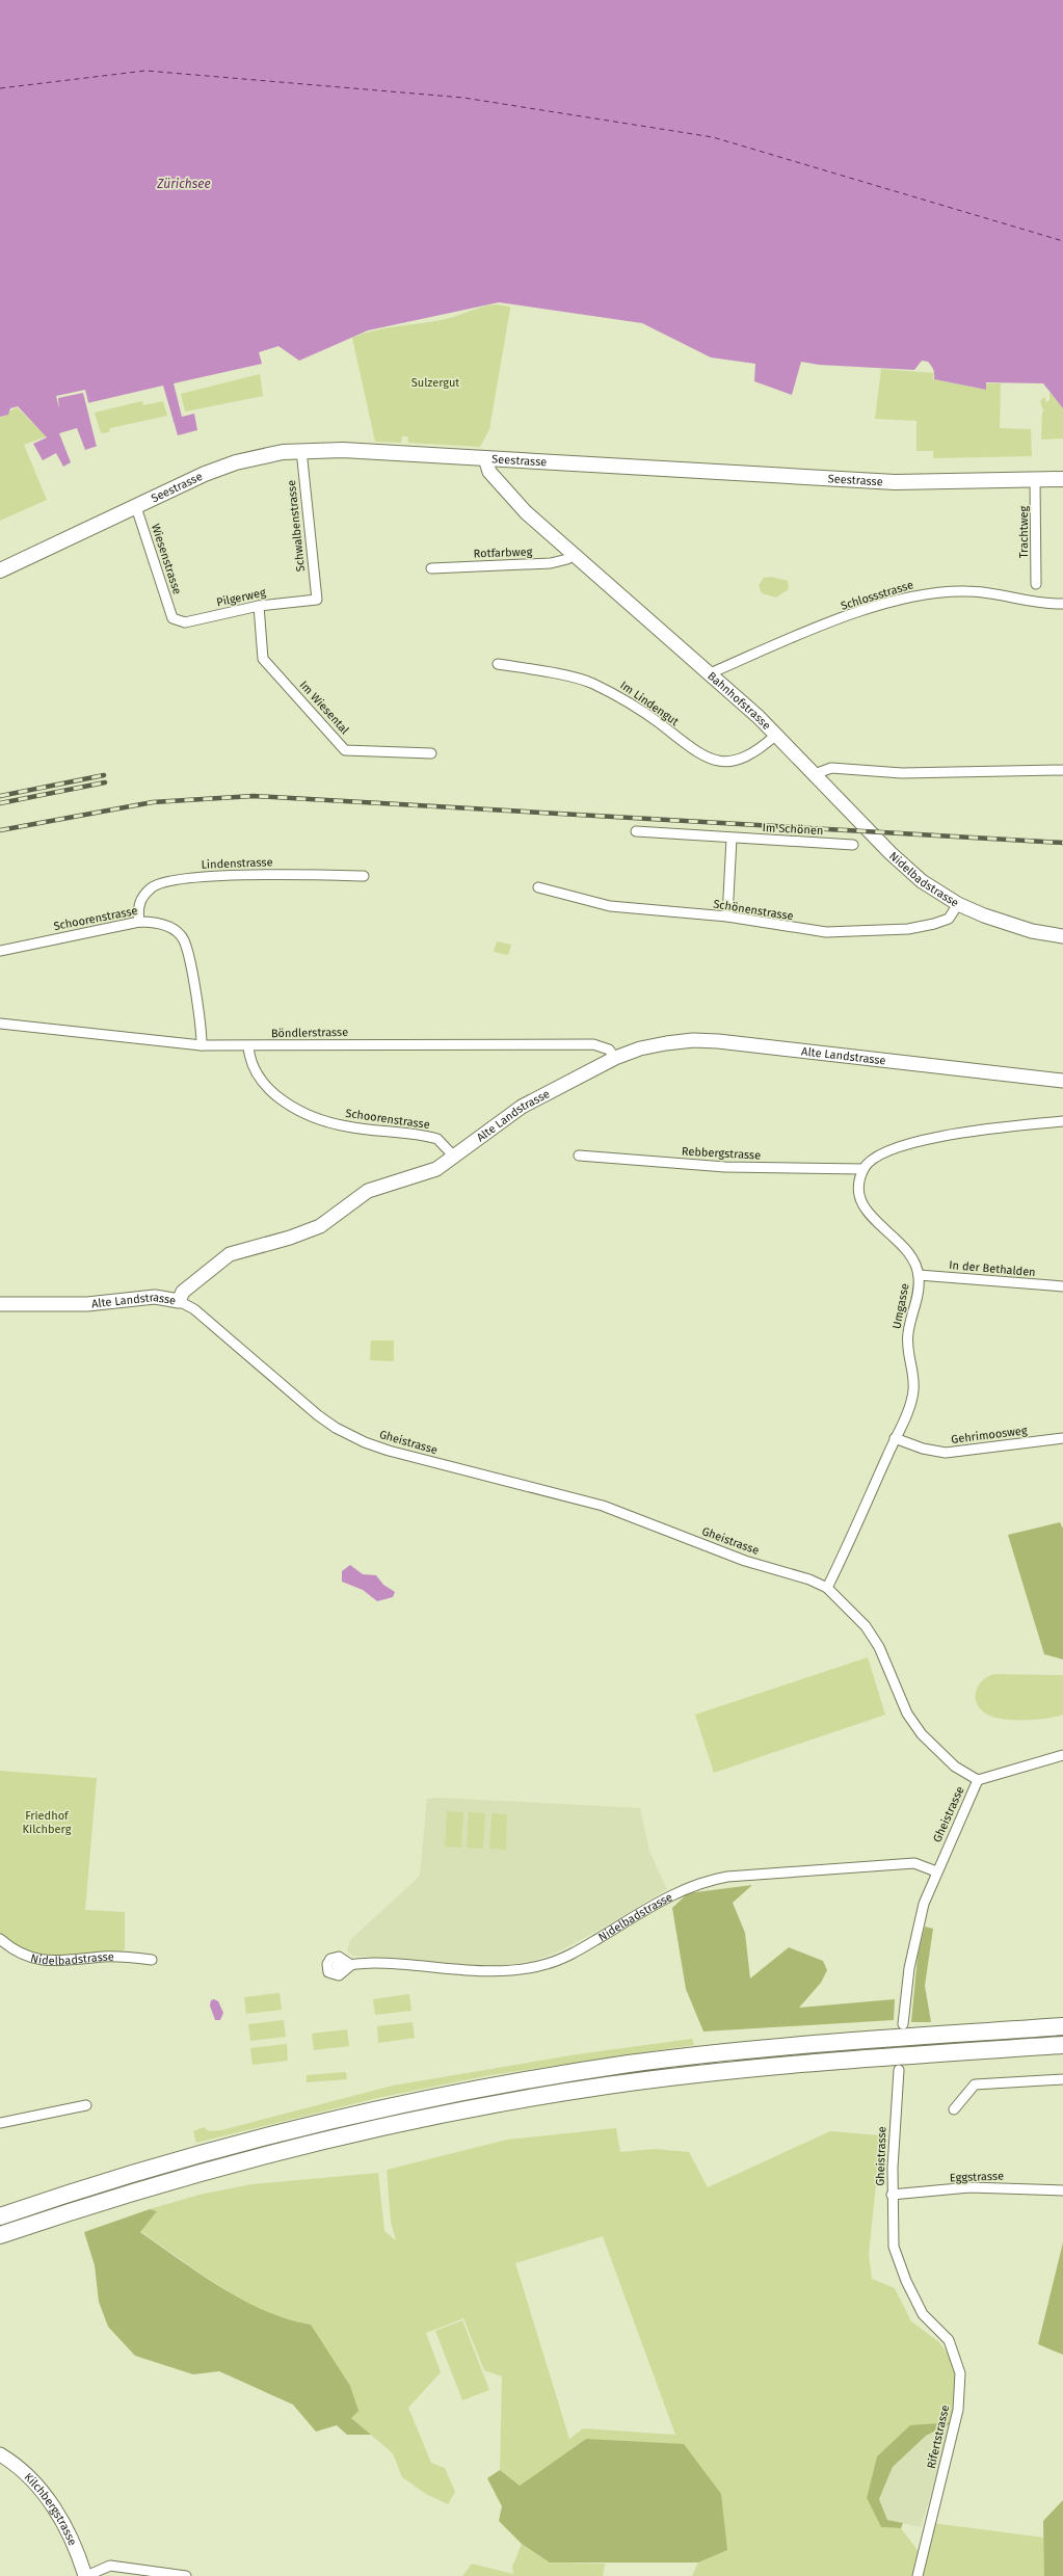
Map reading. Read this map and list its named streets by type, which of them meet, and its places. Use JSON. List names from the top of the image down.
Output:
{
  "streets": {
    "main road": ["Seestrasse"],
    "street": [
      "Schwalbenstrasse",
      "Trachtweg",
      "Rotfarbweg",
      "Wiesenstrasse",
      "Schlossstrasse",
      "Pilgerweg",
      "Bahnhofstrasse",
      "Im Lindengut",
      "Im Wiesental",
      "Im Schönen",
      "Lindenstrasse",
      "Nidelbadstrasse",
      "Schönenstrasse",
      "Schoorenstrasse",
      "Böndlerstrasse",
      "Alte Landstrasse",
      "Rebbergstrasse",
      "In der Bethalden",
      "Umgasse",
      "Gehrimoosweg",
      "Gheistrasse",
      "Eggstrasse",
      "Rifertstrasse",
      "Kilchbergstrasse"
    ]
  },
  "crossings": [
    ["Seestrasse", "Schwalbenstrasse"],
    ["Seestrasse", "Trachtweg"],
    ["Seestrasse", "Wiesenstrasse"],
    ["Seestrasse", "Bahnhofstrasse"],
    ["Schwalbenstrasse", "Pilgerweg"],
    ["Rotfarbweg", "Bahnhofstrasse"],
    ["Wiesenstrasse", "Pilgerweg"],
    ["Schlossstrasse", "Bahnhofstrasse"],
    ["Pilgerweg", "Im Wiesental"],
    ["Bahnhofstrasse", "Im Lindengut"],
    ["Bahnhofstrasse", "Nidelbadstrasse"],
    ["Lindenstrasse", "Schoorenstrasse"],
    ["Nidelbadstrasse", "Schönenstrasse"],
    ["Nidelbadstrasse", "Gheistrasse"],
    ["Schoorenstrasse", "Böndlerstrasse"],
    ["Schoorenstrasse", "Alte Landstrasse"],
    ["Böndlerstrasse", "Alte Landstrasse"],
    ["Alte Landstrasse", "Gheistrasse"],
    ["Rebbergstrasse", "Umgasse"],
    ["In der Bethalden", "Umgasse"],
    ["Umgasse", "Gehrimoosweg"],
    ["Umgasse", "Gheistrasse"],
    ["Gheistrasse", "Eggstrasse"],
    ["Gheistrasse", "Rifertstrasse"],
    ["Eggstrasse", "Rifertstrasse"]
  ],
  "water": ["Zürichsee"],
  "parks": ["Sulzergut", "Friedhof Kilchberg"]
}
